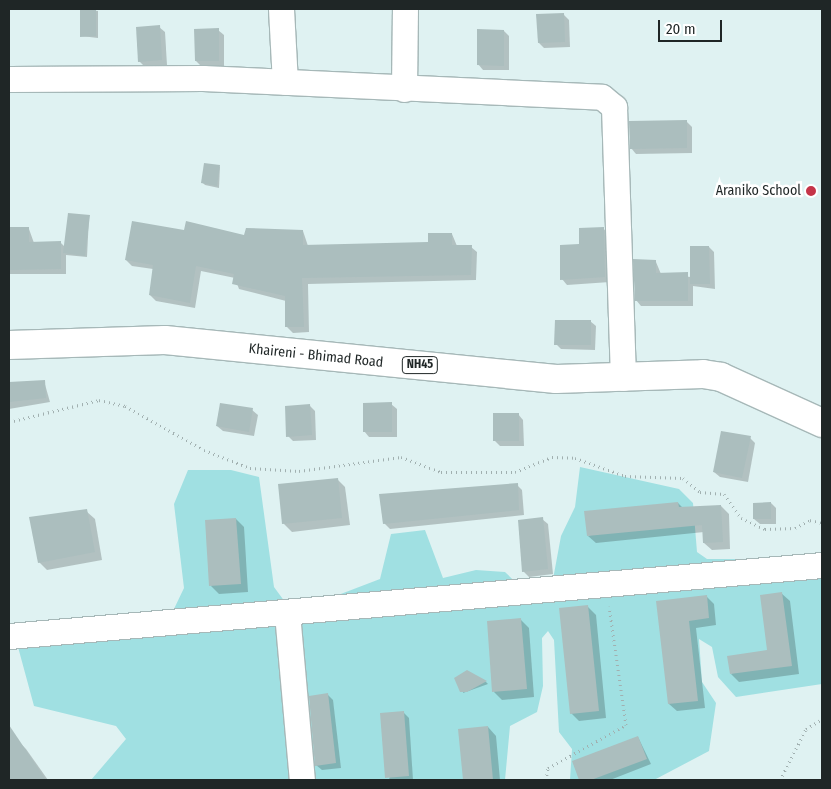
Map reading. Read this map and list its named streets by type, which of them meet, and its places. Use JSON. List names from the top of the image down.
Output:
{
  "streets": {
    "main road": ["Khaireni - Bhimad Road", "NH45"]
  },
  "places": ["Araniko School"],
  "scale_bar": "20 m"
}
